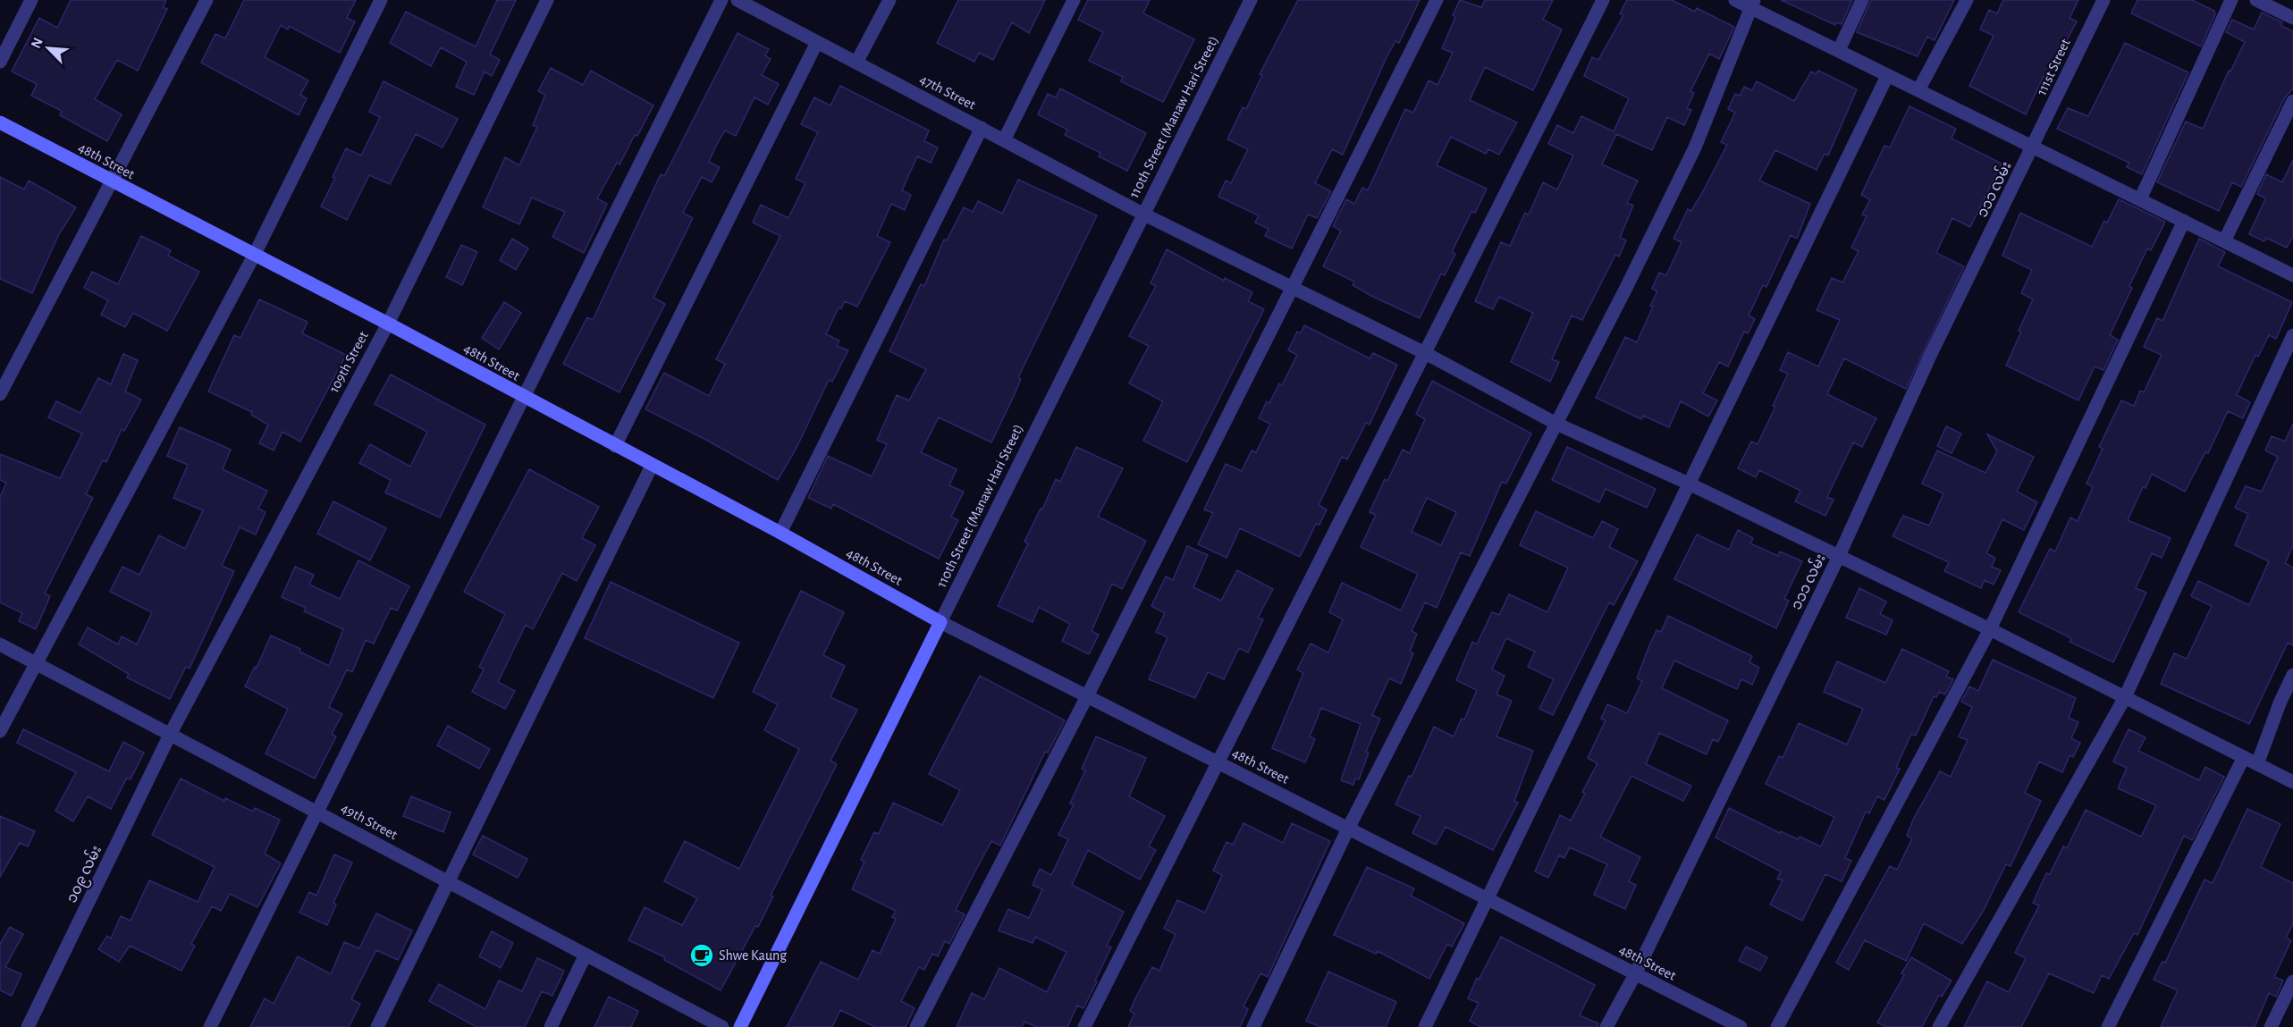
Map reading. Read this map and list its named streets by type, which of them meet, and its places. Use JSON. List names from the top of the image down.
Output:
{
  "streets": {
    "main road": ["110th Street (Manaw Hari Street)", "48th Street"],
    "street": [
      "111st Street",
      "47th Street",
      "၁၁၁ လမ်း",
      "109th Street",
      "49th Street",
      "၁၀၉ လမ်း"
    ]
  },
  "crossings": [
    ["111st Street", "၁၁၁ လမ်း"],
    ["47th Street", "110th Street (Manaw Hari Street)"],
    ["47th Street", "၁၁၁ လမ်း"],
    ["110th Street (Manaw Hari Street)", "48th Street"],
    ["48th Street", "၁၁၁ လမ်း"],
    ["48th Street", "109th Street"],
    ["109th Street", "49th Street"],
    ["109th Street", "၁၀၉ လမ်း"],
    ["49th Street", "၁၀၉ လမ်း"]
  ],
  "places": {
    "cafe": ["Shwe Kaung"]
  },
  "north": "top left"
}
